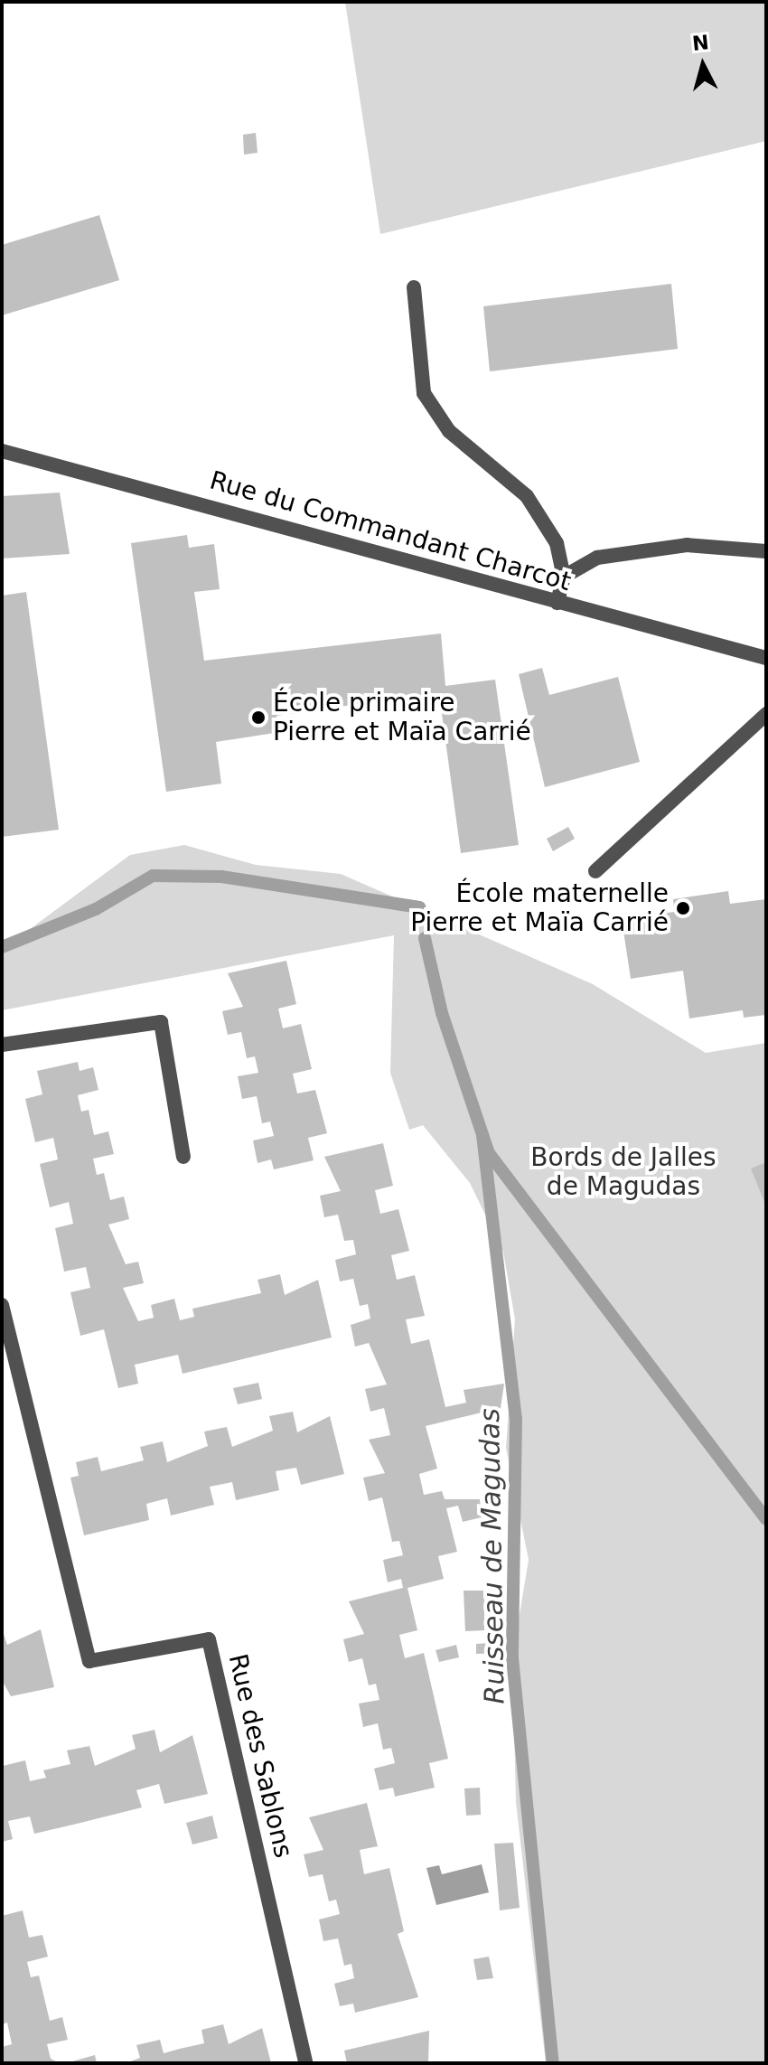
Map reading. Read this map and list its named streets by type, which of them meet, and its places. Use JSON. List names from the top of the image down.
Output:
{
  "streets": {
    "street": ["Rue du Commandant Charcot", "Rue des Sablons"]
  },
  "water": ["Ruisseau de Magudas"],
  "parks": ["Bords de Jalles de Magudas"],
  "places": ["École primaire Pierre et Maïa Carrié", "École maternelle Pierre et Maïa Carrié"],
  "north": "top"
}
